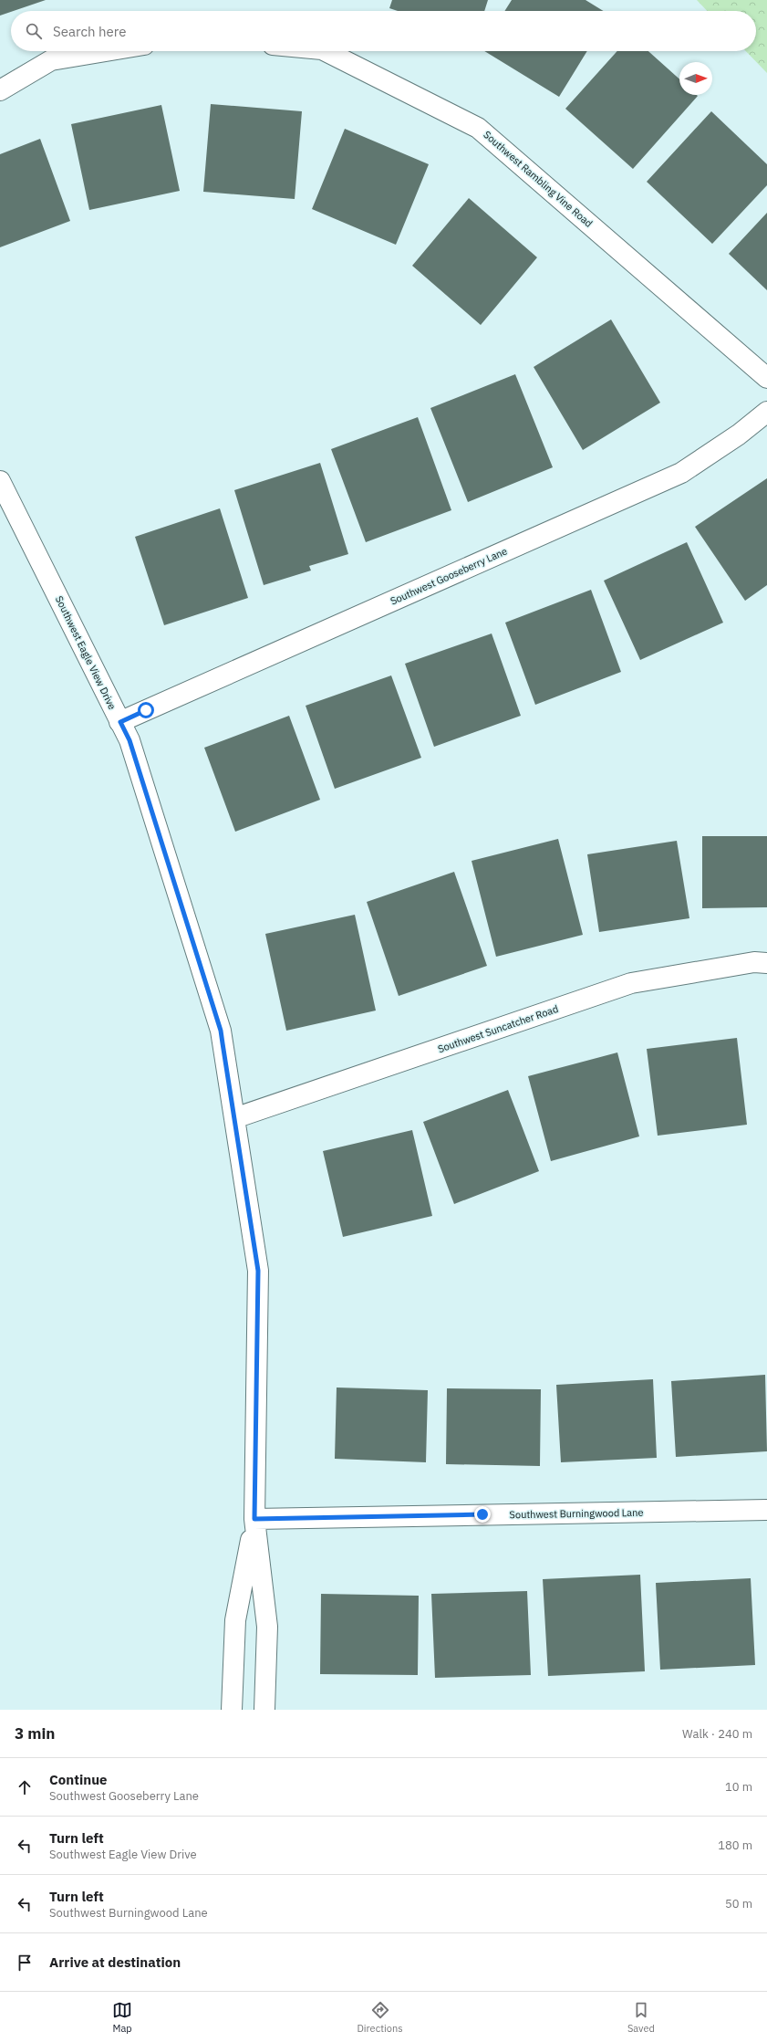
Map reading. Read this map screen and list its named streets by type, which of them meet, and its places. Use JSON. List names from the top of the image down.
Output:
{
  "streets": {
    "street": [
      "Southwest Rambling Vine Road",
      "Southwest Gooseberry Lane",
      "Southwest Eagle View Drive",
      "Southwest Suncatcher Road",
      "Southwest Burningwood Lane"
    ]
  },
  "crossings": [
    ["Southwest Gooseberry Lane", "Southwest Eagle View Drive"],
    ["Southwest Eagle View Drive", "Southwest Suncatcher Road"],
    ["Southwest Eagle View Drive", "Southwest Burningwood Lane"]
  ],
  "north": "right",
  "page": {
    "search": "Search here",
    "heading": ["3 min", "Walk · 240 m"],
    "list": [
      ["Continue", "Southwest Gooseberry Lane", "10 m"],
      ["Turn left", "Southwest Eagle View Drive", "180 m"],
      ["Turn left", "Southwest Burningwood Lane", "50 m"],
      "Arrive at destination"
    ],
    "nav": ["Map", "Directions", "Saved"]
  }
}
